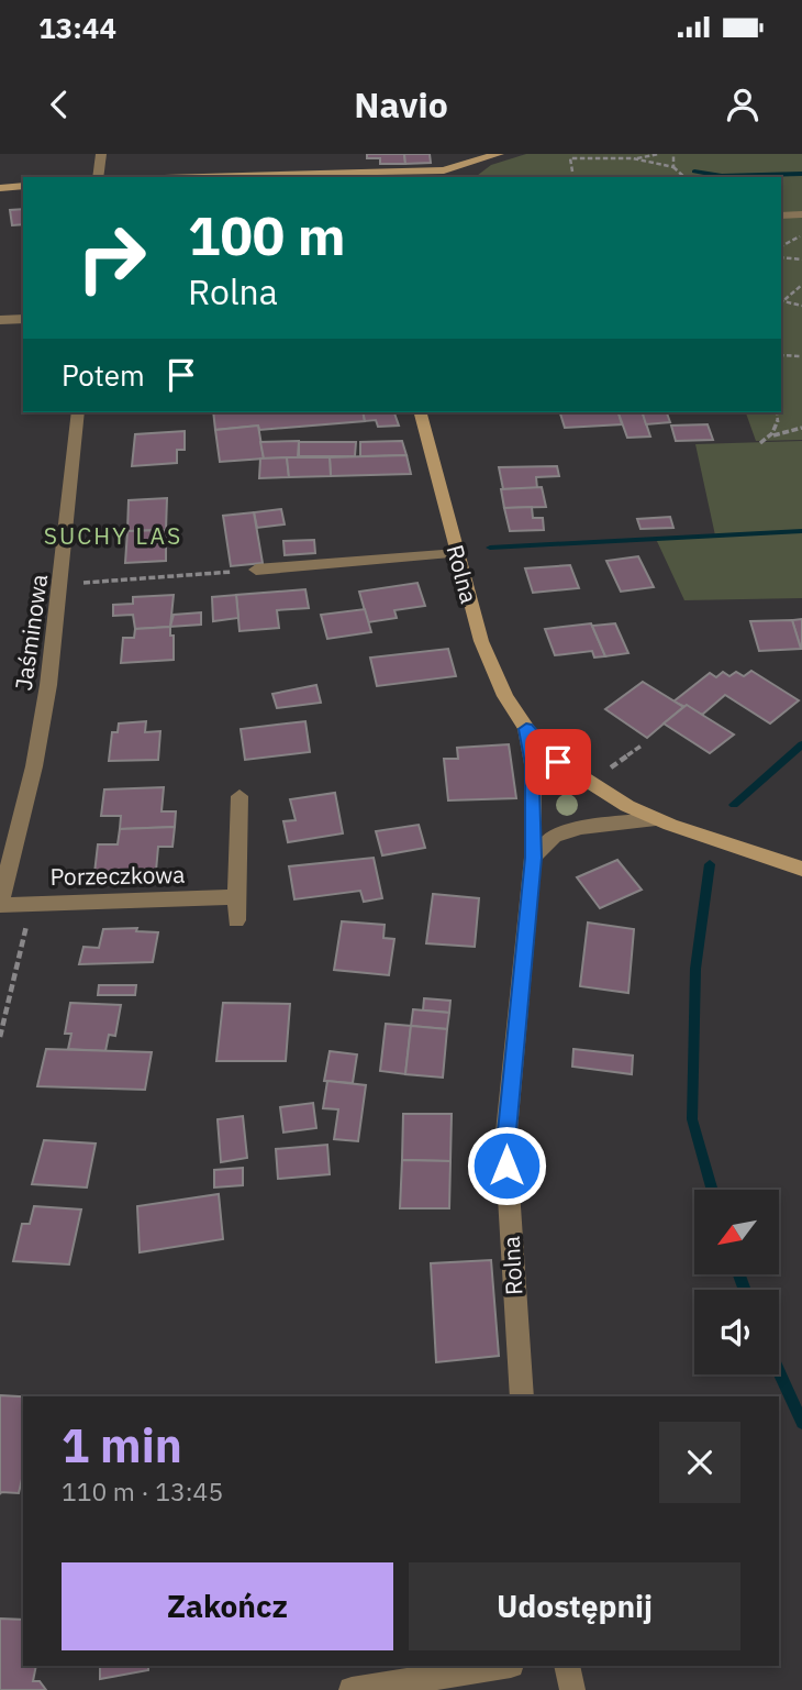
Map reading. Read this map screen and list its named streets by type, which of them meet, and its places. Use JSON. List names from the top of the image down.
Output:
{
  "streets": {
    "street": ["Rolna", "Jaśminowa", "Porzeczkowa"]
  },
  "crossings": [
    ["Jaśminowa", "Porzeczkowa"]
  ],
  "districts": ["SUCHY LAS"],
  "north": "bottom left",
  "page": {
    "status": "13:44",
    "header": "Navio",
    "turn": ["100 m", "Rolna"],
    "then": "Potem",
    "heading": ["1 min", "110 m · 13:45"],
    "buttons": ["Zakończ", "Udostępnij"]
  }
}
